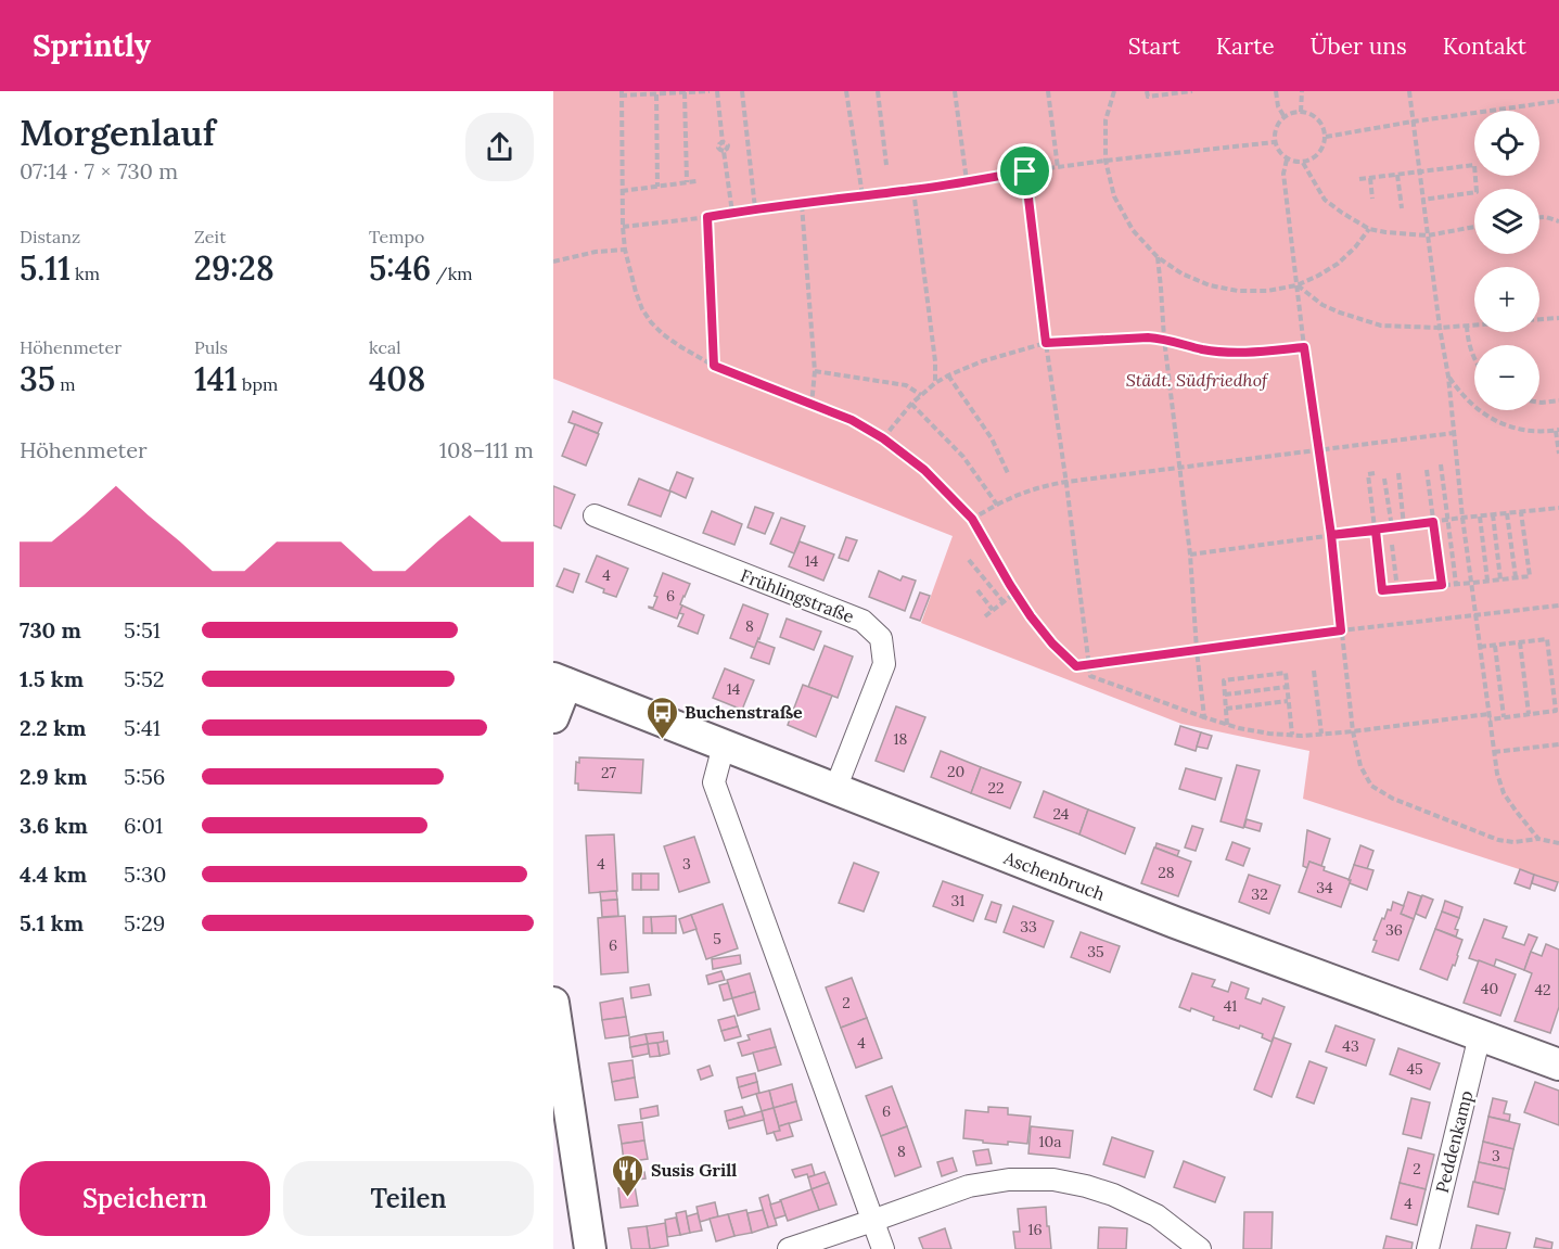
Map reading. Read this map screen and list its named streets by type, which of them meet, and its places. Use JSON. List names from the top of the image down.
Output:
{
  "streets": {
    "street": ["Frühlingstraße", "Aschenbruch", "Peddenkamp"]
  },
  "crossings": [
    ["Frühlingstraße", "Aschenbruch"],
    ["Aschenbruch", "Peddenkamp"]
  ],
  "parks": ["Städt. Südfriedhof"],
  "places": {
    "bus stop": ["Buchenstraße"],
    "restaurant": ["Susis Grill"]
  },
  "house_numbers": [
    "14",
    "4",
    "6",
    "8",
    "14",
    "18",
    "20",
    "27",
    "22",
    "24",
    "4",
    "3",
    "28",
    "34",
    "32",
    "31",
    "33",
    "36",
    "5",
    "6",
    "35",
    "40",
    "42",
    "2",
    "41",
    "4",
    "43",
    "45",
    "6",
    "10a",
    "8",
    "3",
    "2",
    "4",
    "16"
  ],
  "page": {
    "header": "Sprintly",
    "nav": [
      "Start",
      "Karte",
      "Über uns",
      "Kontakt"
    ],
    "heading": ["Morgenlauf", "07:14 · 7 × 730 m"],
    "map_buttons": ["+", "−"],
    "stats": [
      ["Distanz", "5.11 km"],
      ["Zeit", "29:28"],
      ["Tempo", "5:46 /km"],
      ["Höhenmeter", "35 m"],
      ["Puls", "141 bpm"],
      ["kcal", "408"]
    ],
    "chart": ["Höhenmeter", "108–111 m"],
    "list": [
      {
        "name": "730 m",
        "note": "5:51"
      },
      {
        "name": "1.5 km",
        "note": "5:52"
      },
      {
        "name": "2.2 km",
        "note": "5:41"
      },
      {
        "name": "2.9 km",
        "note": "5:56"
      },
      {
        "name": "3.6 km",
        "note": "6:01"
      },
      {
        "name": "4.4 km",
        "note": "5:30"
      },
      {
        "name": "5.1 km",
        "note": "5:29"
      }
    ],
    "buttons": ["Speichern", "Teilen"]
  }
}
